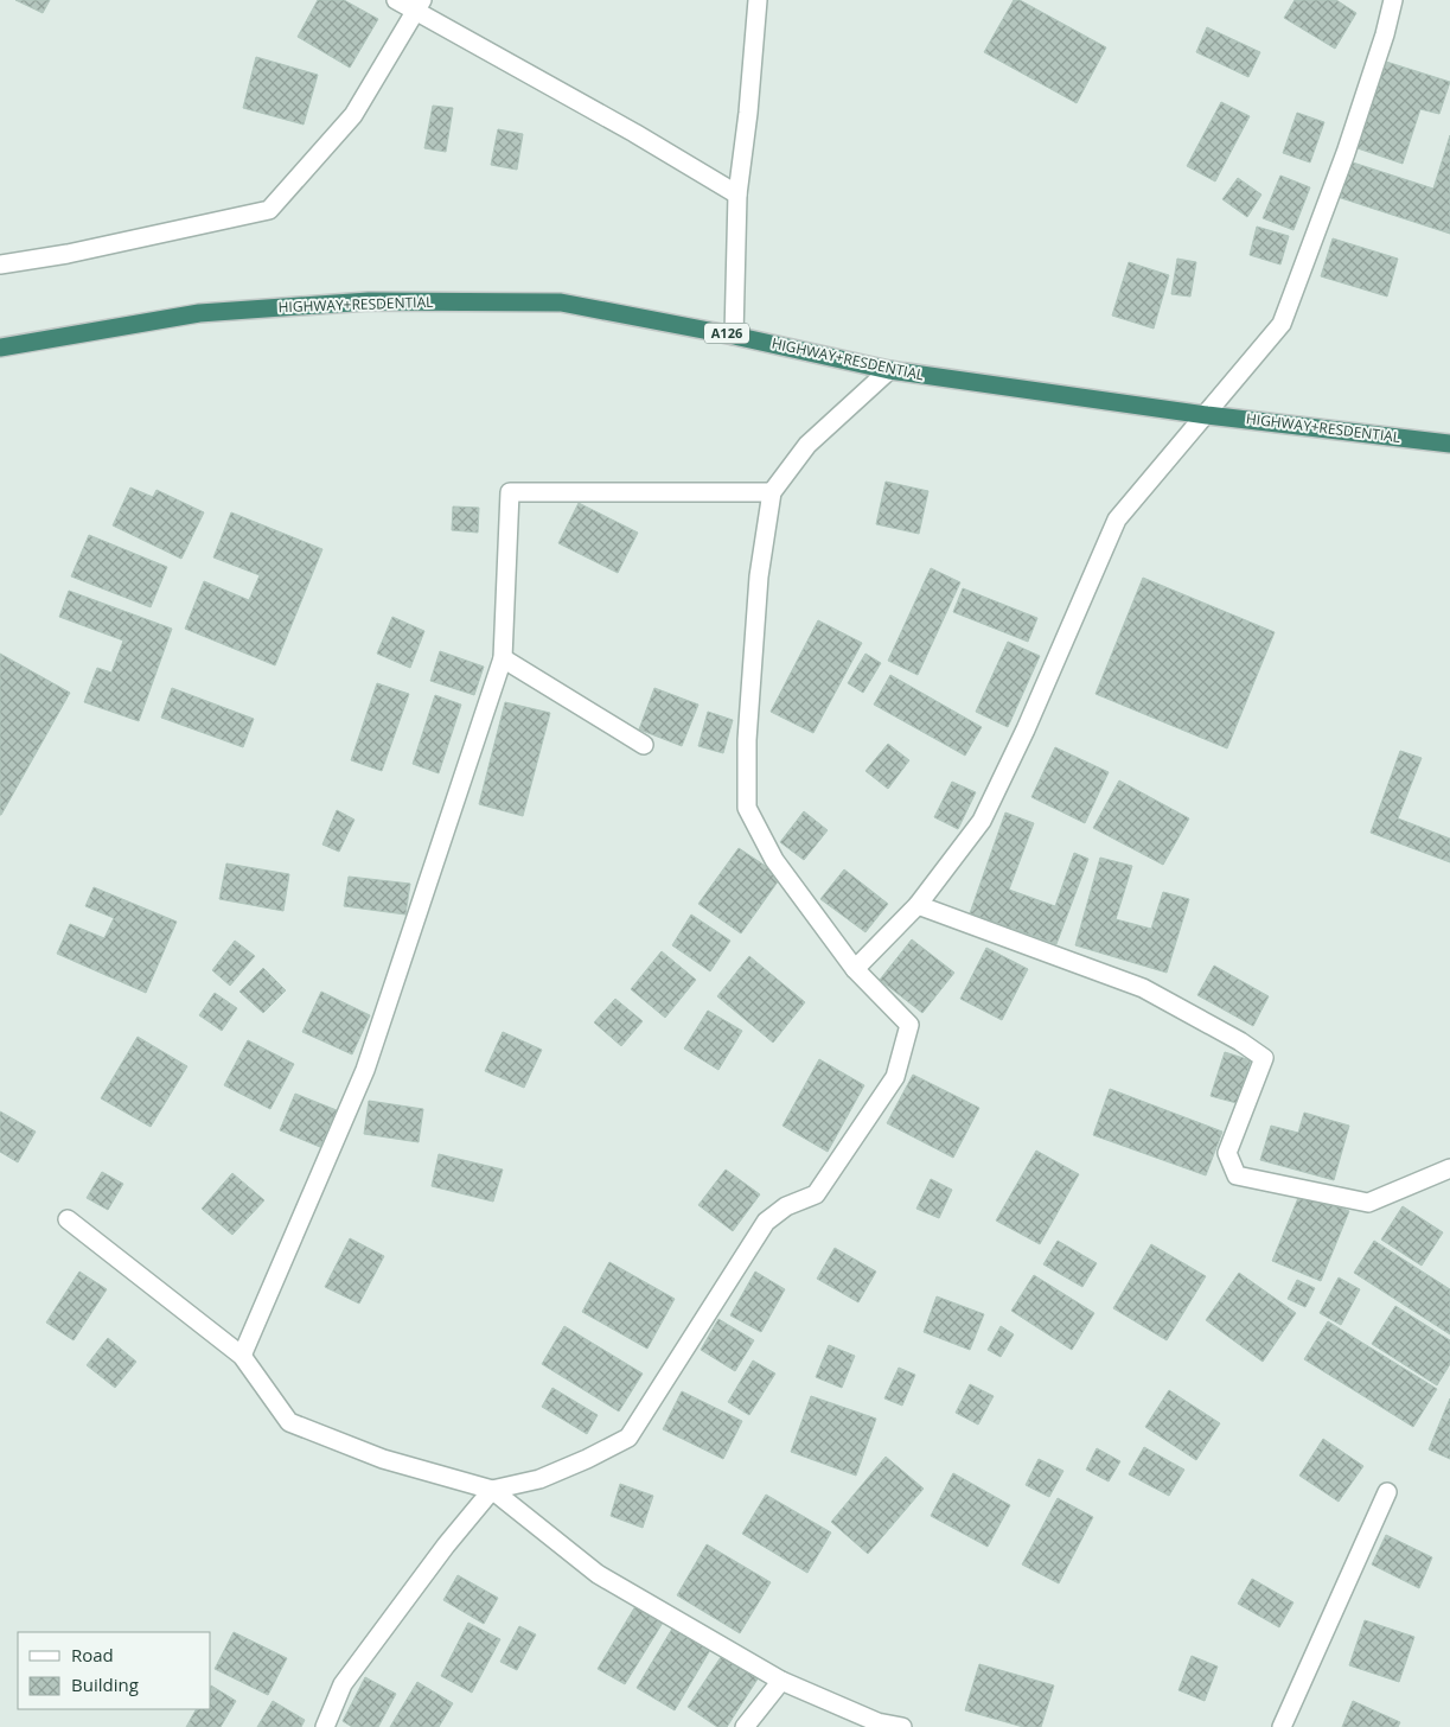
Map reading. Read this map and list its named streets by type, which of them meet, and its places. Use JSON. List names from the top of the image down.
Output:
{
  "streets": {
    "highway": ["HIGHWAY+RESDENTIAL", "A126"]
  },
  "legend": ["Road", "Building"]
}
